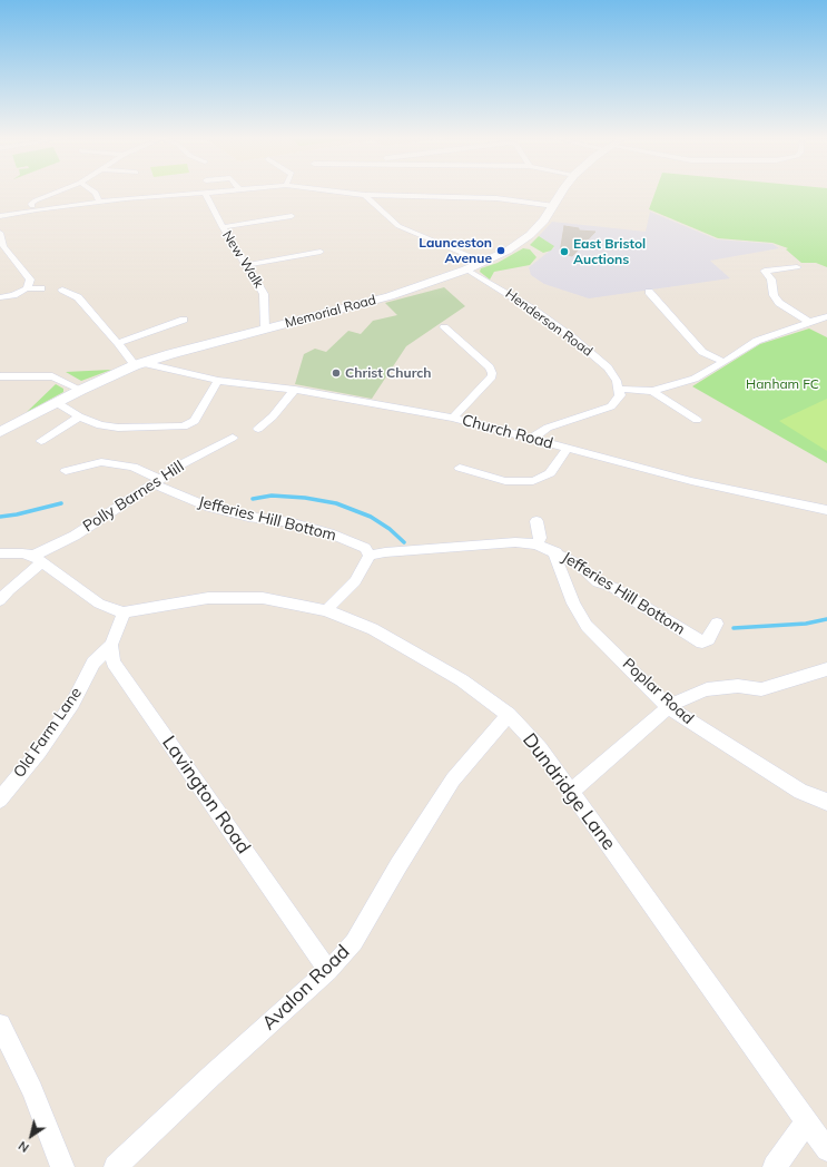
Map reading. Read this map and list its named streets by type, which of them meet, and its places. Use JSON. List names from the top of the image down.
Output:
{
  "streets": {
    "street": [
      "New Walk",
      "Memorial Road",
      "Henderson Road",
      "Church Road",
      "Polly Barnes Hill",
      "Jefferies Hill Bottom",
      "Poplar Road",
      "Old Farm Lane",
      "Dundridge Lane",
      "Lavington Road",
      "Avalon Road"
    ]
  },
  "crossings": [
    ["New Walk", "Memorial Road"],
    ["Memorial Road", "Henderson Road"],
    ["Memorial Road", "Church Road"],
    ["Polly Barnes Hill", "Jefferies Hill Bottom"],
    ["Polly Barnes Hill", "Dundridge Lane"],
    ["Jefferies Hill Bottom", "Poplar Road"],
    ["Old Farm Lane", "Lavington Road"],
    ["Dundridge Lane", "Avalon Road"],
    ["Lavington Road", "Avalon Road"]
  ],
  "parks": ["Hanham FC"],
  "places": ["Launceston Avenue", "East Bristol Auctions", "Christ Church"],
  "north": "bottom left"
}
